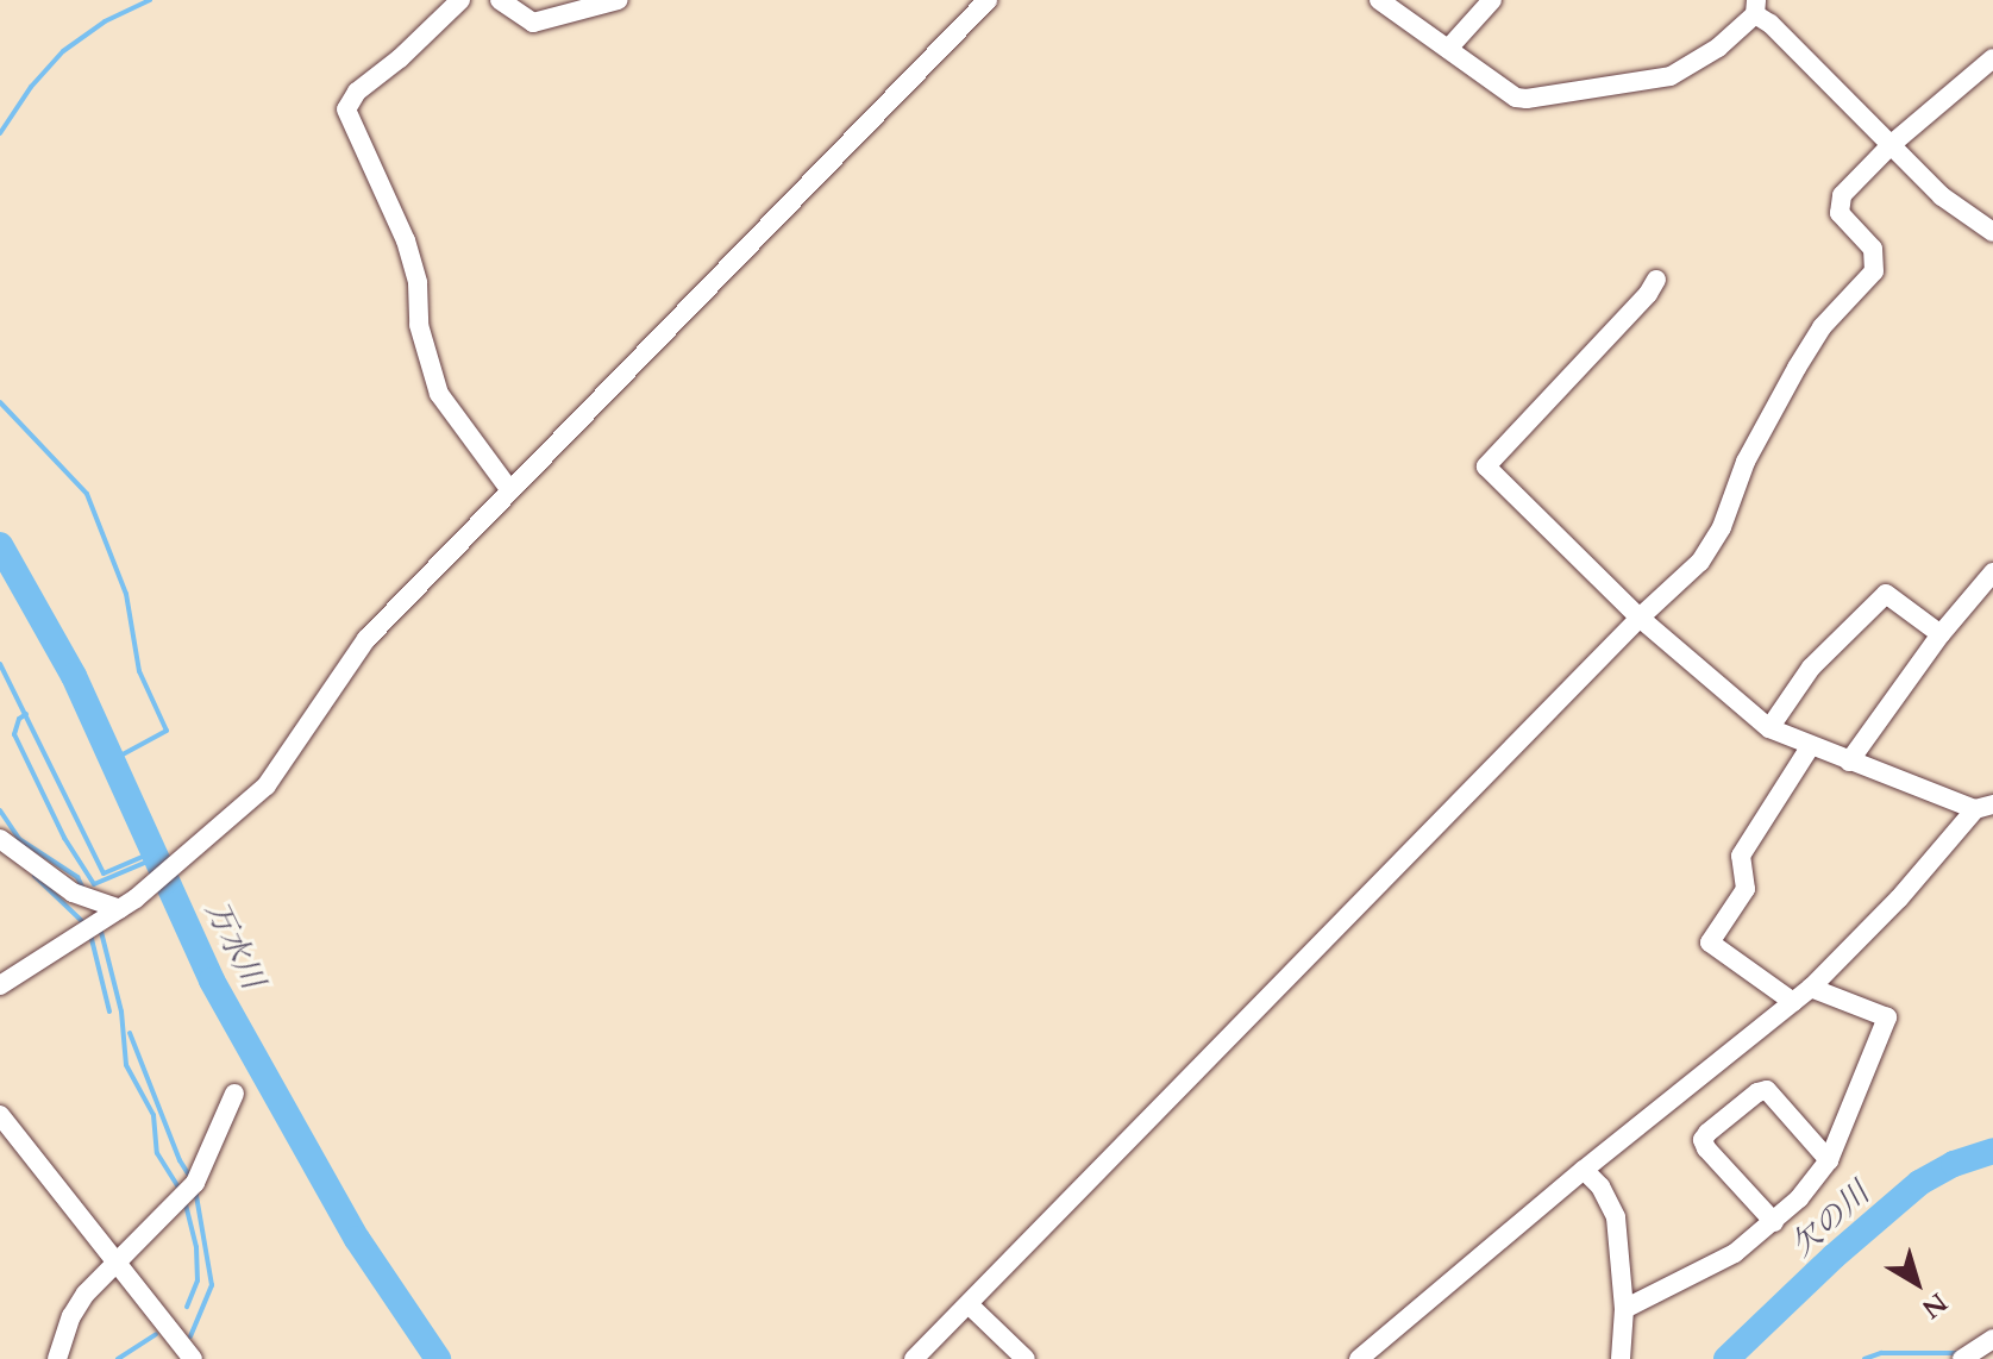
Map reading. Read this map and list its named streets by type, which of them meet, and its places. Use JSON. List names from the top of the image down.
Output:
{
  "water": ["万水川", "欠の川"],
  "north": "bottom right"
}
